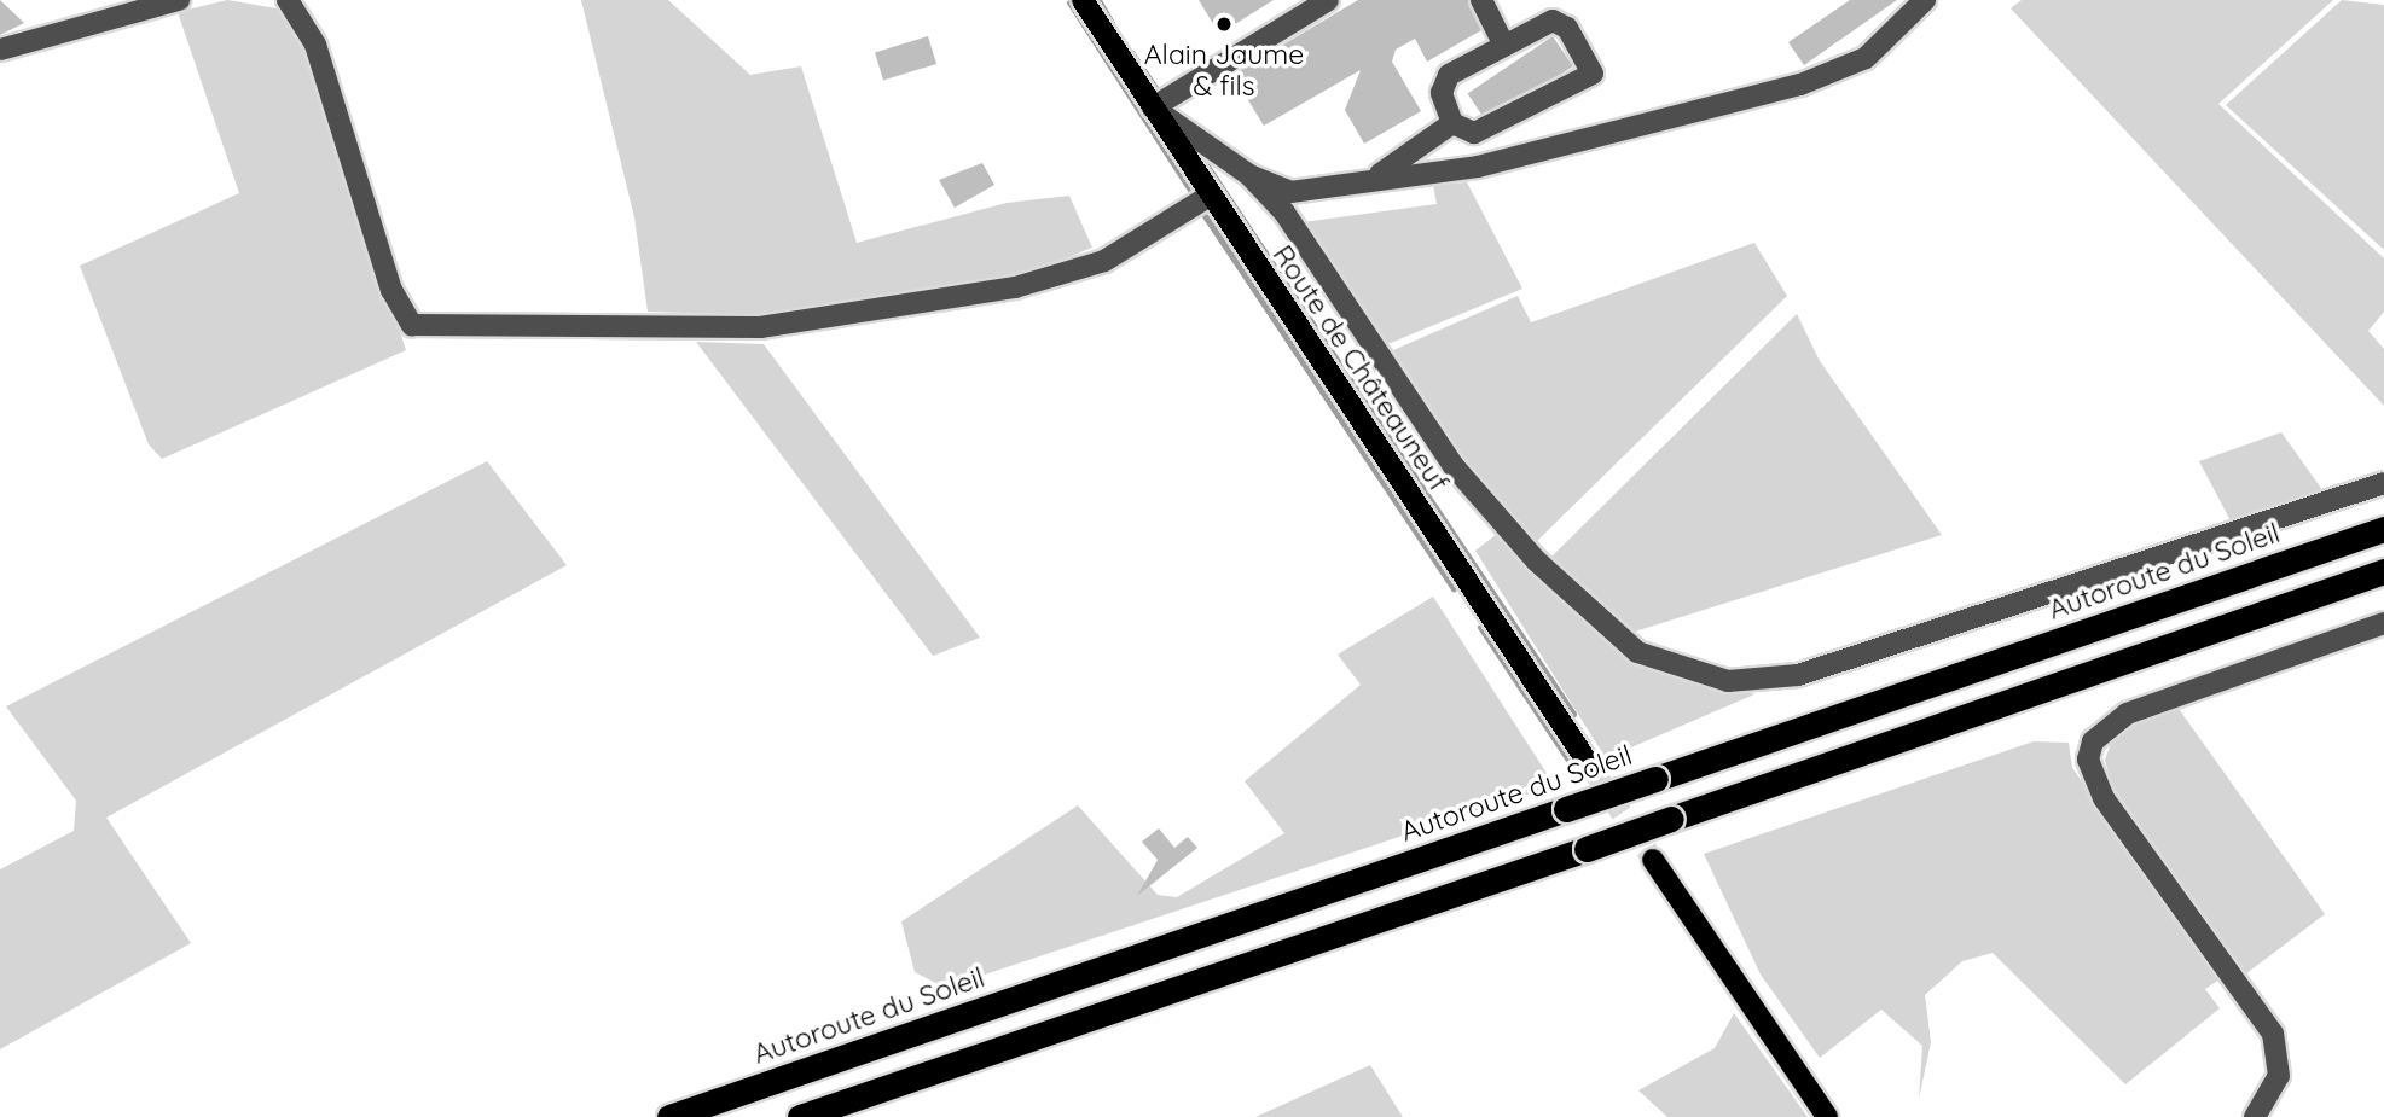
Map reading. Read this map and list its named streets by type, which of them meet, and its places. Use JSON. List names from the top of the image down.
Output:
{
  "streets": {
    "highway": ["Autoroute du Soleil"],
    "main road": ["Route de Châteauneuf"]
  },
  "places": ["Alain Jaume & fils"]
}
